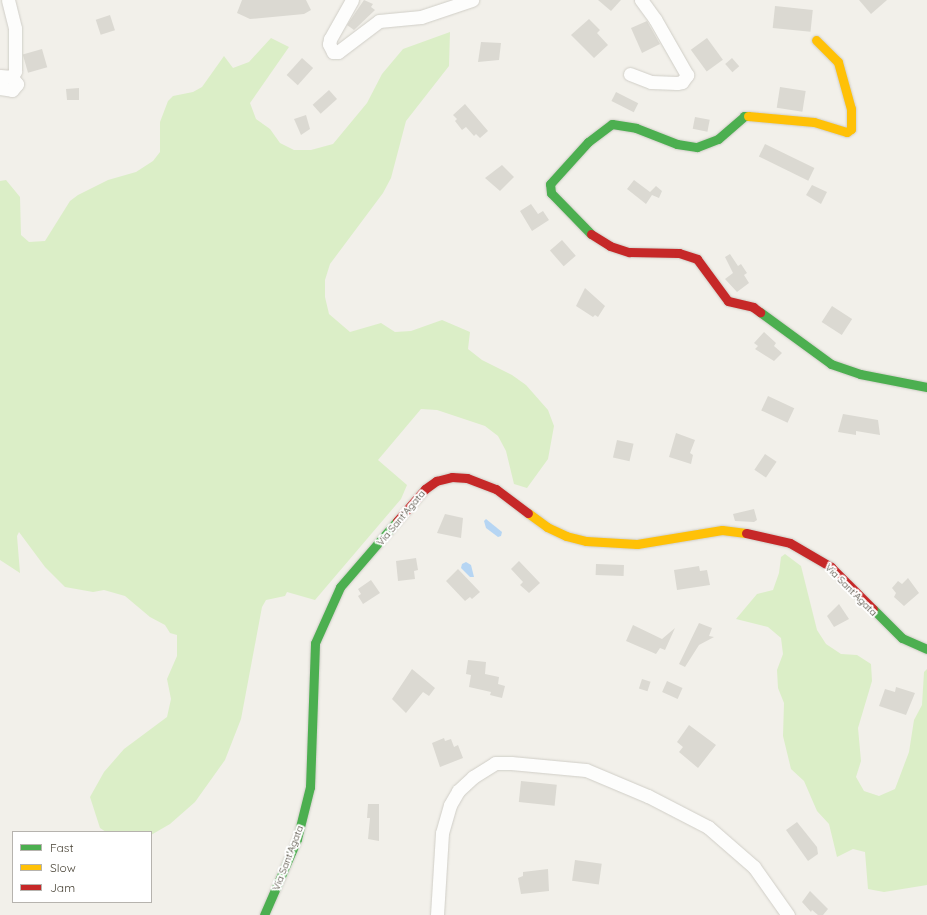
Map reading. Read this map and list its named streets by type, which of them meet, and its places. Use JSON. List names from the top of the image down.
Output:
{
  "streets": {
    "street": ["Via Sant'Agata"]
  },
  "legend": ["Fast", "Slow", "Jam"]
}
